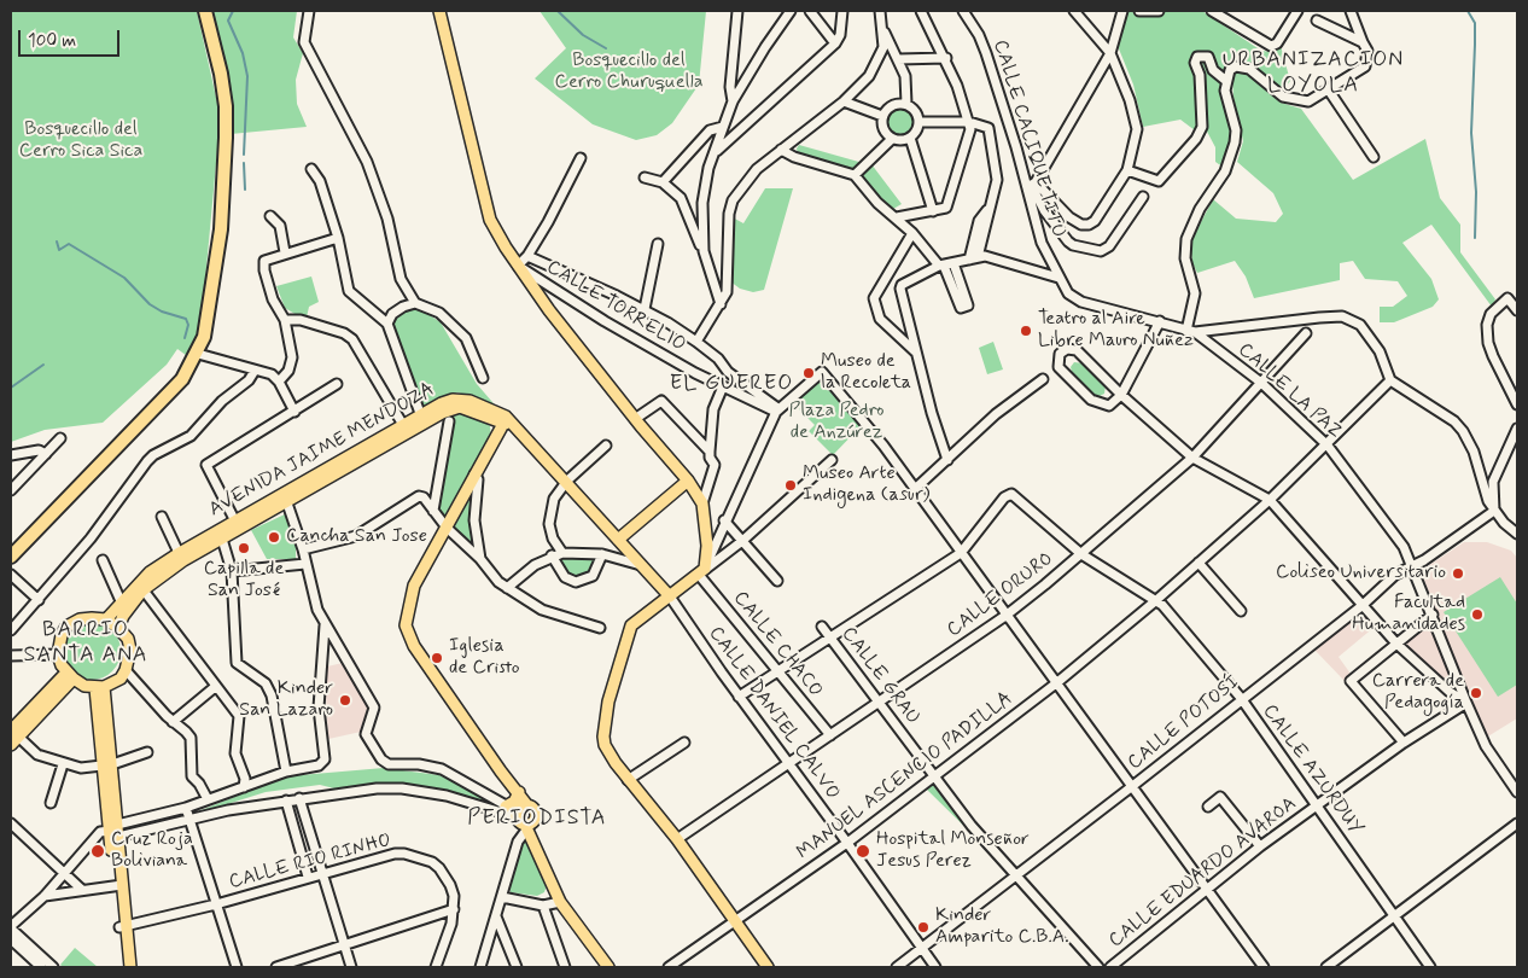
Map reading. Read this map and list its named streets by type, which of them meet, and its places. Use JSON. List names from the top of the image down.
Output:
{
  "streets": {
    "main road": ["AVENIDA JAIME MENDOZA"],
    "street": [
      "CALLE CACIQUE TITU",
      "CALLE TORRELIO",
      "CALLE LA PAZ",
      "CALLE ORURO",
      "CALLE CHACO",
      "CALLE GRAU",
      "CALLE DANIEL CALVO",
      "CALLE POTOSÍ",
      "CALLE AZURDUY",
      "MANUEL ASCENCIO PADILLA",
      "CALLE RIO RINHO",
      "CALLE EDUARDO AVAROA"
    ]
  },
  "crossings": [
    ["CALLE CACIQUE TITU", "CALLE LA PAZ"],
    ["CALLE LA PAZ", "CALLE ORURO"],
    ["CALLE LA PAZ", "CALLE POTOSÍ"],
    ["CALLE LA PAZ", "MANUEL ASCENCIO PADILLA"],
    ["CALLE LA PAZ", "CALLE EDUARDO AVAROA"],
    ["CALLE ORURO", "CALLE CHACO"],
    ["CALLE ORURO", "CALLE GRAU"],
    ["CALLE ORURO", "CALLE DANIEL CALVO"],
    ["CALLE ORURO", "CALLE AZURDUY"],
    ["CALLE GRAU", "CALLE POTOSÍ"],
    ["CALLE GRAU", "MANUEL ASCENCIO PADILLA"],
    ["CALLE DANIEL CALVO", "CALLE POTOSÍ"],
    ["CALLE DANIEL CALVO", "MANUEL ASCENCIO PADILLA"],
    ["CALLE POTOSÍ", "CALLE AZURDUY"],
    ["CALLE AZURDUY", "MANUEL ASCENCIO PADILLA"],
    ["CALLE AZURDUY", "CALLE EDUARDO AVAROA"]
  ],
  "districts": [
    "URBANIZACION LOYOLA",
    "EL GUEREO",
    "BARRIO SANTA ANA",
    "PERIODISTA"
  ],
  "parks": ["Bosquecillo del Cerro Churuquella", "Bosquecillo del Cerro Sica Sica", "Plaza Pedro de Anzúrez"],
  "places": [
    "Teatro al Aire Libre Mauro Nuñez",
    "Museo de la Recoleta",
    "Museo Arte Indigena (asur)",
    "Cancha San Jose",
    "Capilla de San José",
    "Coliseo Universitario",
    "Facultad Humanidades",
    "Iglesia de Cristo",
    "Carrera de Pedagogía",
    "Kinder San Lazaro",
    "Cruz Roja Boliviana",
    "Hospital Monseñor Jesus Perez",
    "Kinder Amparito C.B.A."
  ],
  "scale_bar": "100 m"
}
